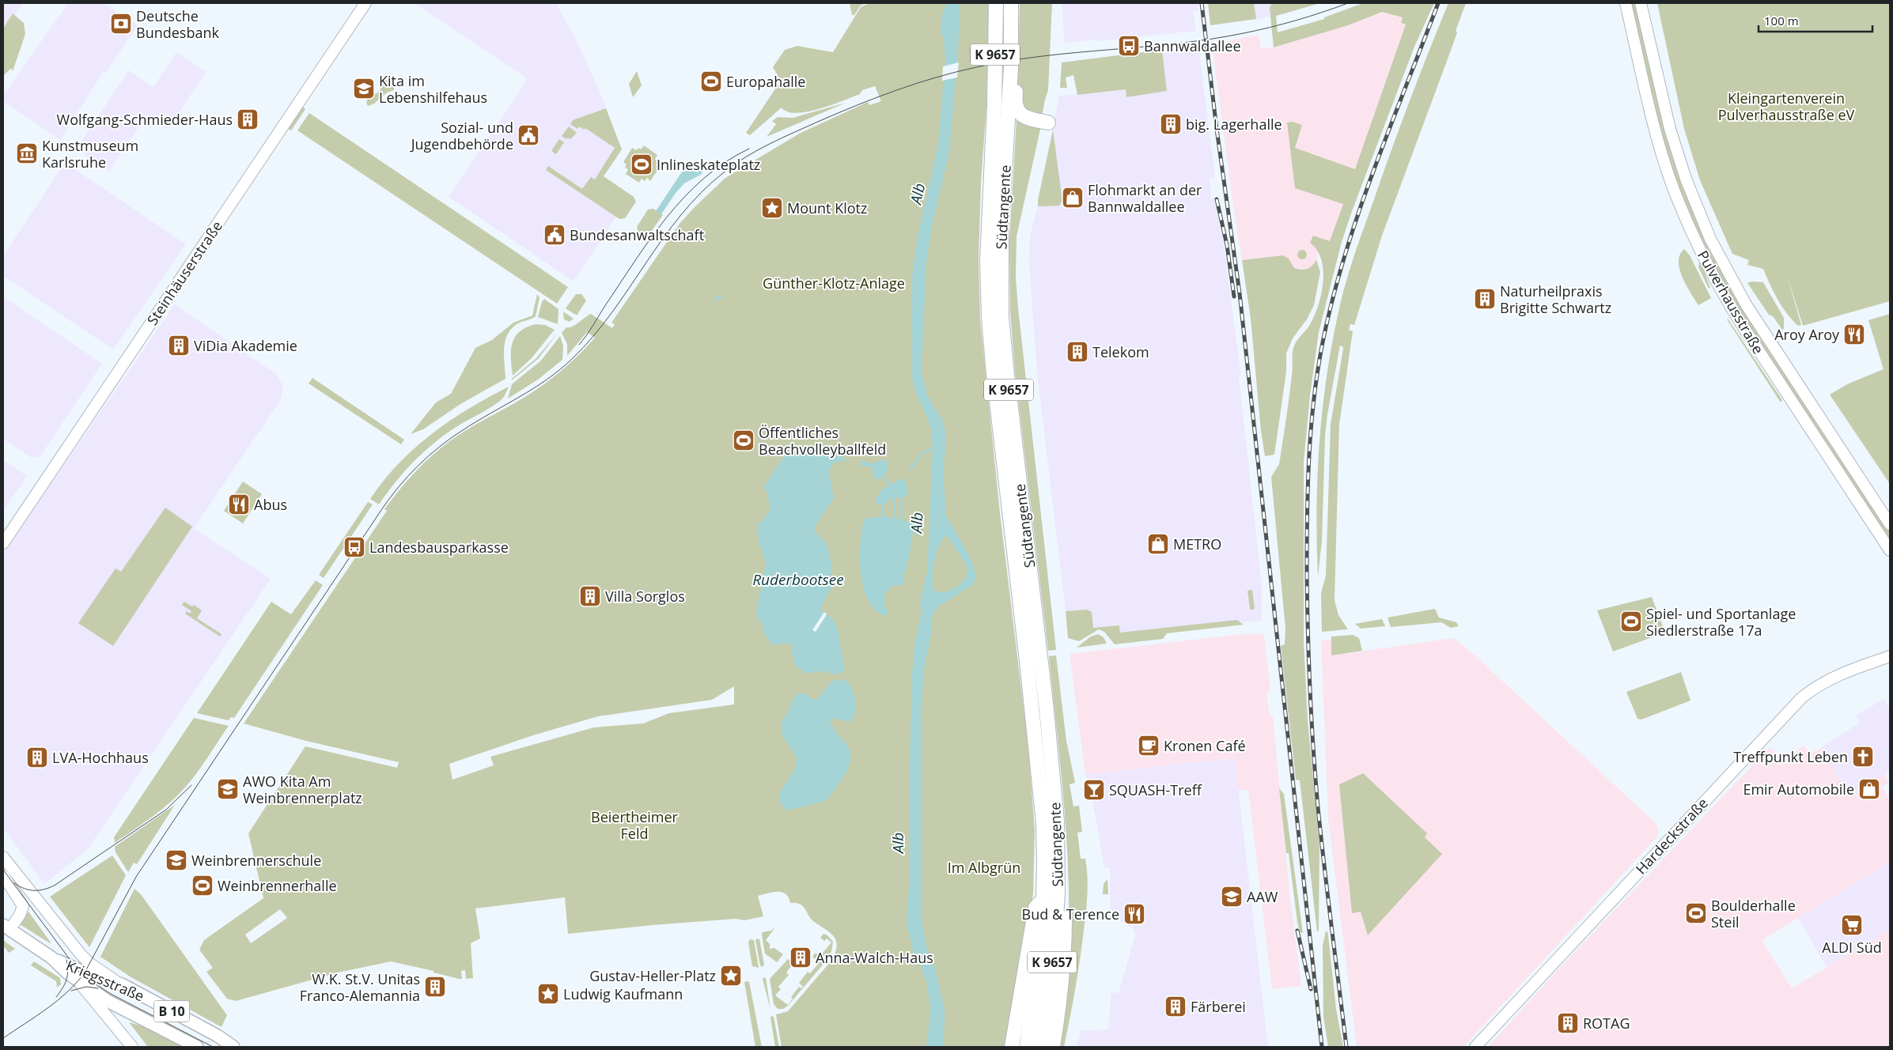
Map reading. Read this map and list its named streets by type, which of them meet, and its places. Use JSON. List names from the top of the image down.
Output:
{
  "streets": {
    "highway": ["K 9657", "Südtangente"],
    "main road": ["Kriegsstraße", "B 10"],
    "street": ["Steinhäuserstraße", "Pulverhausstraße", "Hardeckstraße"]
  },
  "crossings": [
    ["K 9657", "Südtangente"],
    ["Kriegsstraße", "B 10"]
  ],
  "water": ["Alb", "Ruderbootsee"],
  "parks": [
    "Kleingartenverein Pulverhausstraße eV",
    "Günther-Klotz-Anlage",
    "Beiertheimer Feld",
    "Im Albgrün"
  ],
  "places": {
    "bank": ["Deutsche Bundesbank"],
    "bus stop": ["Bannwaldallee", "Landesbausparkasse"],
    "sports": [
      "Europahalle",
      "Inlineskateplatz",
      "Öffentliches Beachvolleyballfeld",
      "Spiel- und Sportanlage Siedlerstraße 17a",
      "Weinbrennerhalle",
      "Boulderhalle Steil"
    ],
    "school or university": [
      "Kita im Lebenshilfehaus",
      "AWO Kita Am Weinbrennerplatz",
      "Weinbrennerschule",
      "AAW"
    ],
    "building": [
      "Wolfgang-Schmieder-Haus",
      "big. Lagerhalle",
      "Naturheilpraxis Brigitte Schwartz",
      "ViDia Akademie",
      "Telekom",
      "Villa Sorglos",
      "LVA-Hochhaus",
      "Anna-Walch-Haus",
      "W.K. St.V. Unitas Franco-Alemannia",
      "Färberei",
      "ROTAG"
    ],
    "public building": ["Sozial- und Jugendbehörde", "Bundesanwaltschaft"],
    "museum": ["Kunstmuseum Karlsruhe"],
    "shop": ["Flohmarkt an der Bannwaldallee", "METRO", "Emir Automobile"],
    "place": ["Mount Klotz", "Gustav-Heller-Platz", "Ludwig Kaufmann"],
    "restaurant": ["Aroy Aroy", "Abus", "Bud & Terence"],
    "cafe": ["Kronen Café"],
    "church": ["Treffpunkt Leben"],
    "bar": ["SQUASH-Treff"],
    "supermarket": ["ALDI Süd"]
  },
  "scale_bar": "100 m"
}
